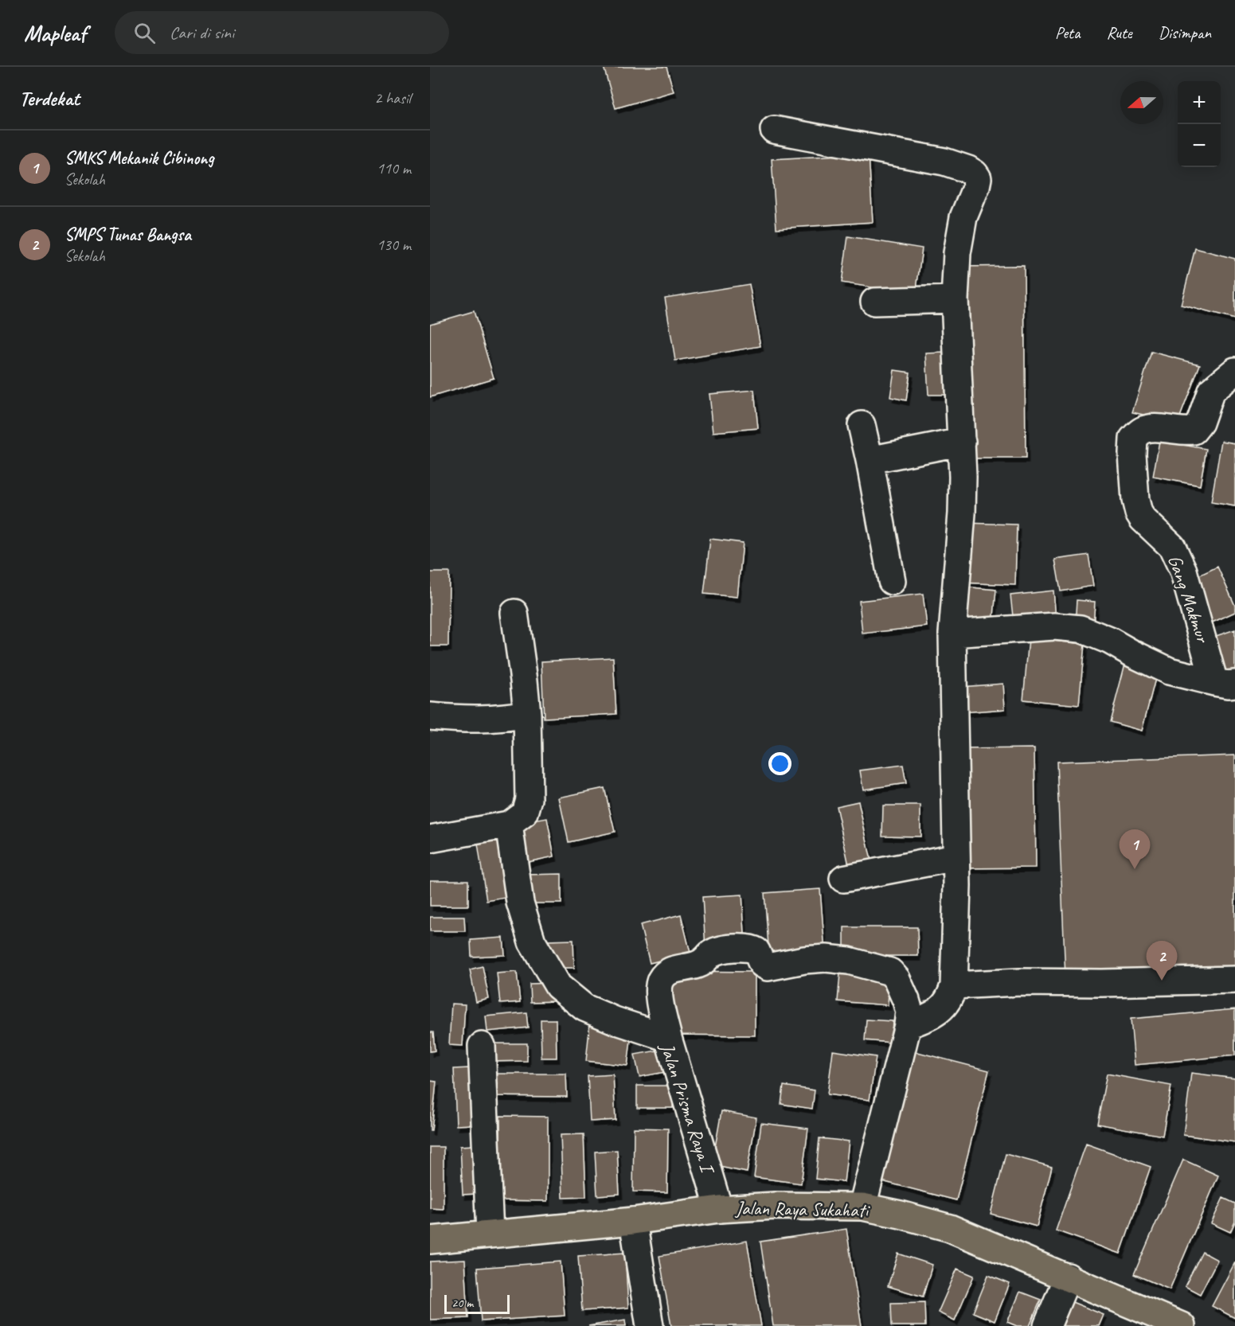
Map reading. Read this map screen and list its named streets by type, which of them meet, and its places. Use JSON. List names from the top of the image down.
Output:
{
  "streets": {
    "main road": ["Jalan Raya Sukahati"],
    "street": ["Gang Makmur", "Jalan Prisma Raya I"]
  },
  "crossings": [
    ["Jalan Prisma Raya I", "Jalan Raya Sukahati"]
  ],
  "scale_bar": "20 m",
  "north": "left",
  "page": {
    "header": "Mapleaf",
    "search": "Cari di sini",
    "nav": ["Peta", "Rute", "Disimpan"],
    "heading": ["Terdekat", "2 hasil"],
    "map_buttons": ["+", "−"],
    "list": [
      {
        "mark": "1",
        "name": "SMKS Mekanik Cibinong",
        "note": "Sekolah",
        "value": "110 m"
      },
      {
        "mark": "2",
        "name": "SMPS Tunas Bangsa",
        "note": "Sekolah",
        "value": "130 m"
      }
    ],
    "pins": ["1", "2"],
    "scale": "20 m"
  }
}
